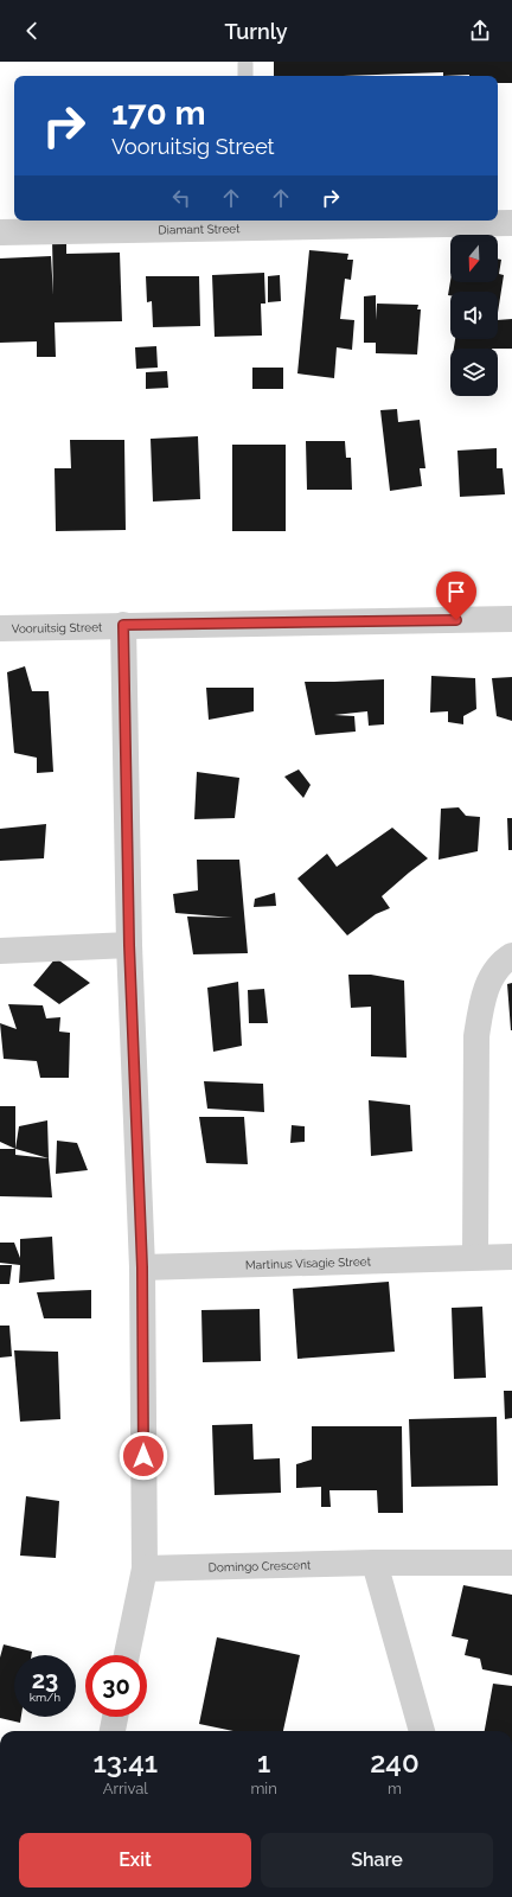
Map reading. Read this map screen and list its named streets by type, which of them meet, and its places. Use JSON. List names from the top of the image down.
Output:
{
  "streets": {
    "street": [
      "Diamant Street",
      "Vooruitsig Street",
      "Martinus Visagie Street",
      "Domingo Crescent"
    ]
  },
  "north": "bottom",
  "page": {
    "header": "Turnly",
    "turn": ["170 m", "Vooruitsig Street"],
    "speed": "23 km/h",
    "limit": "30",
    "eta": [
      "13:41",
      "Arrival",
      "1",
      "min",
      "240",
      "m"
    ],
    "buttons": ["Exit", "Share"]
  }
}
